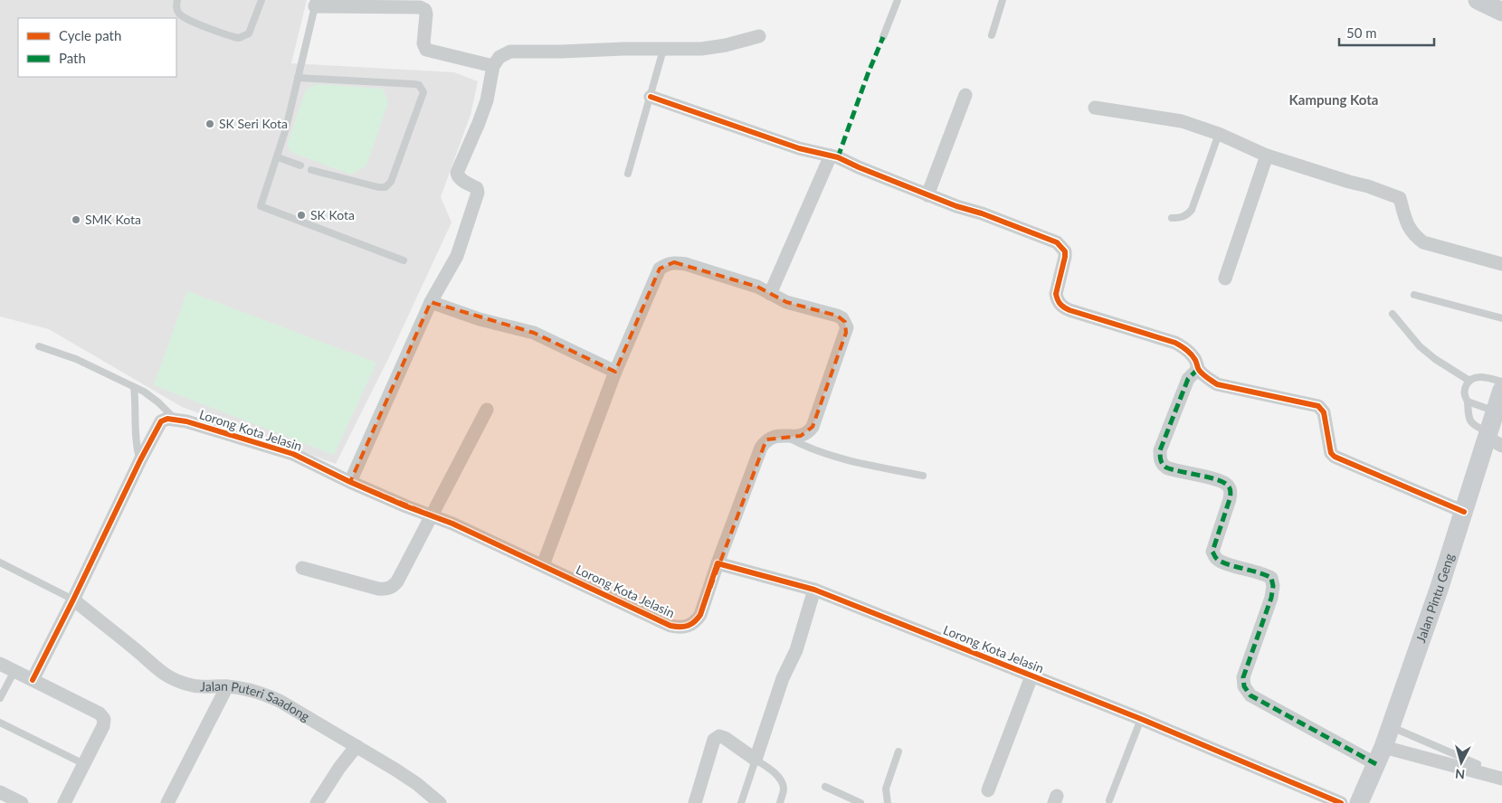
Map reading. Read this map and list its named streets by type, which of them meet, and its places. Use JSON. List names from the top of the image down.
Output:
{
  "streets": {
    "main road": ["Jalan Pintu Geng"],
    "street": ["Lorong Kota Jelasin", "Jalan Puteri Saadong"]
  },
  "districts": ["Kampung Kota"],
  "places": ["SK Seri Kota", "SK Kota", "SMK Kota"],
  "legend": ["Cycle path", "Path"],
  "scale_bar": "50 m",
  "north": "bottom"
}
